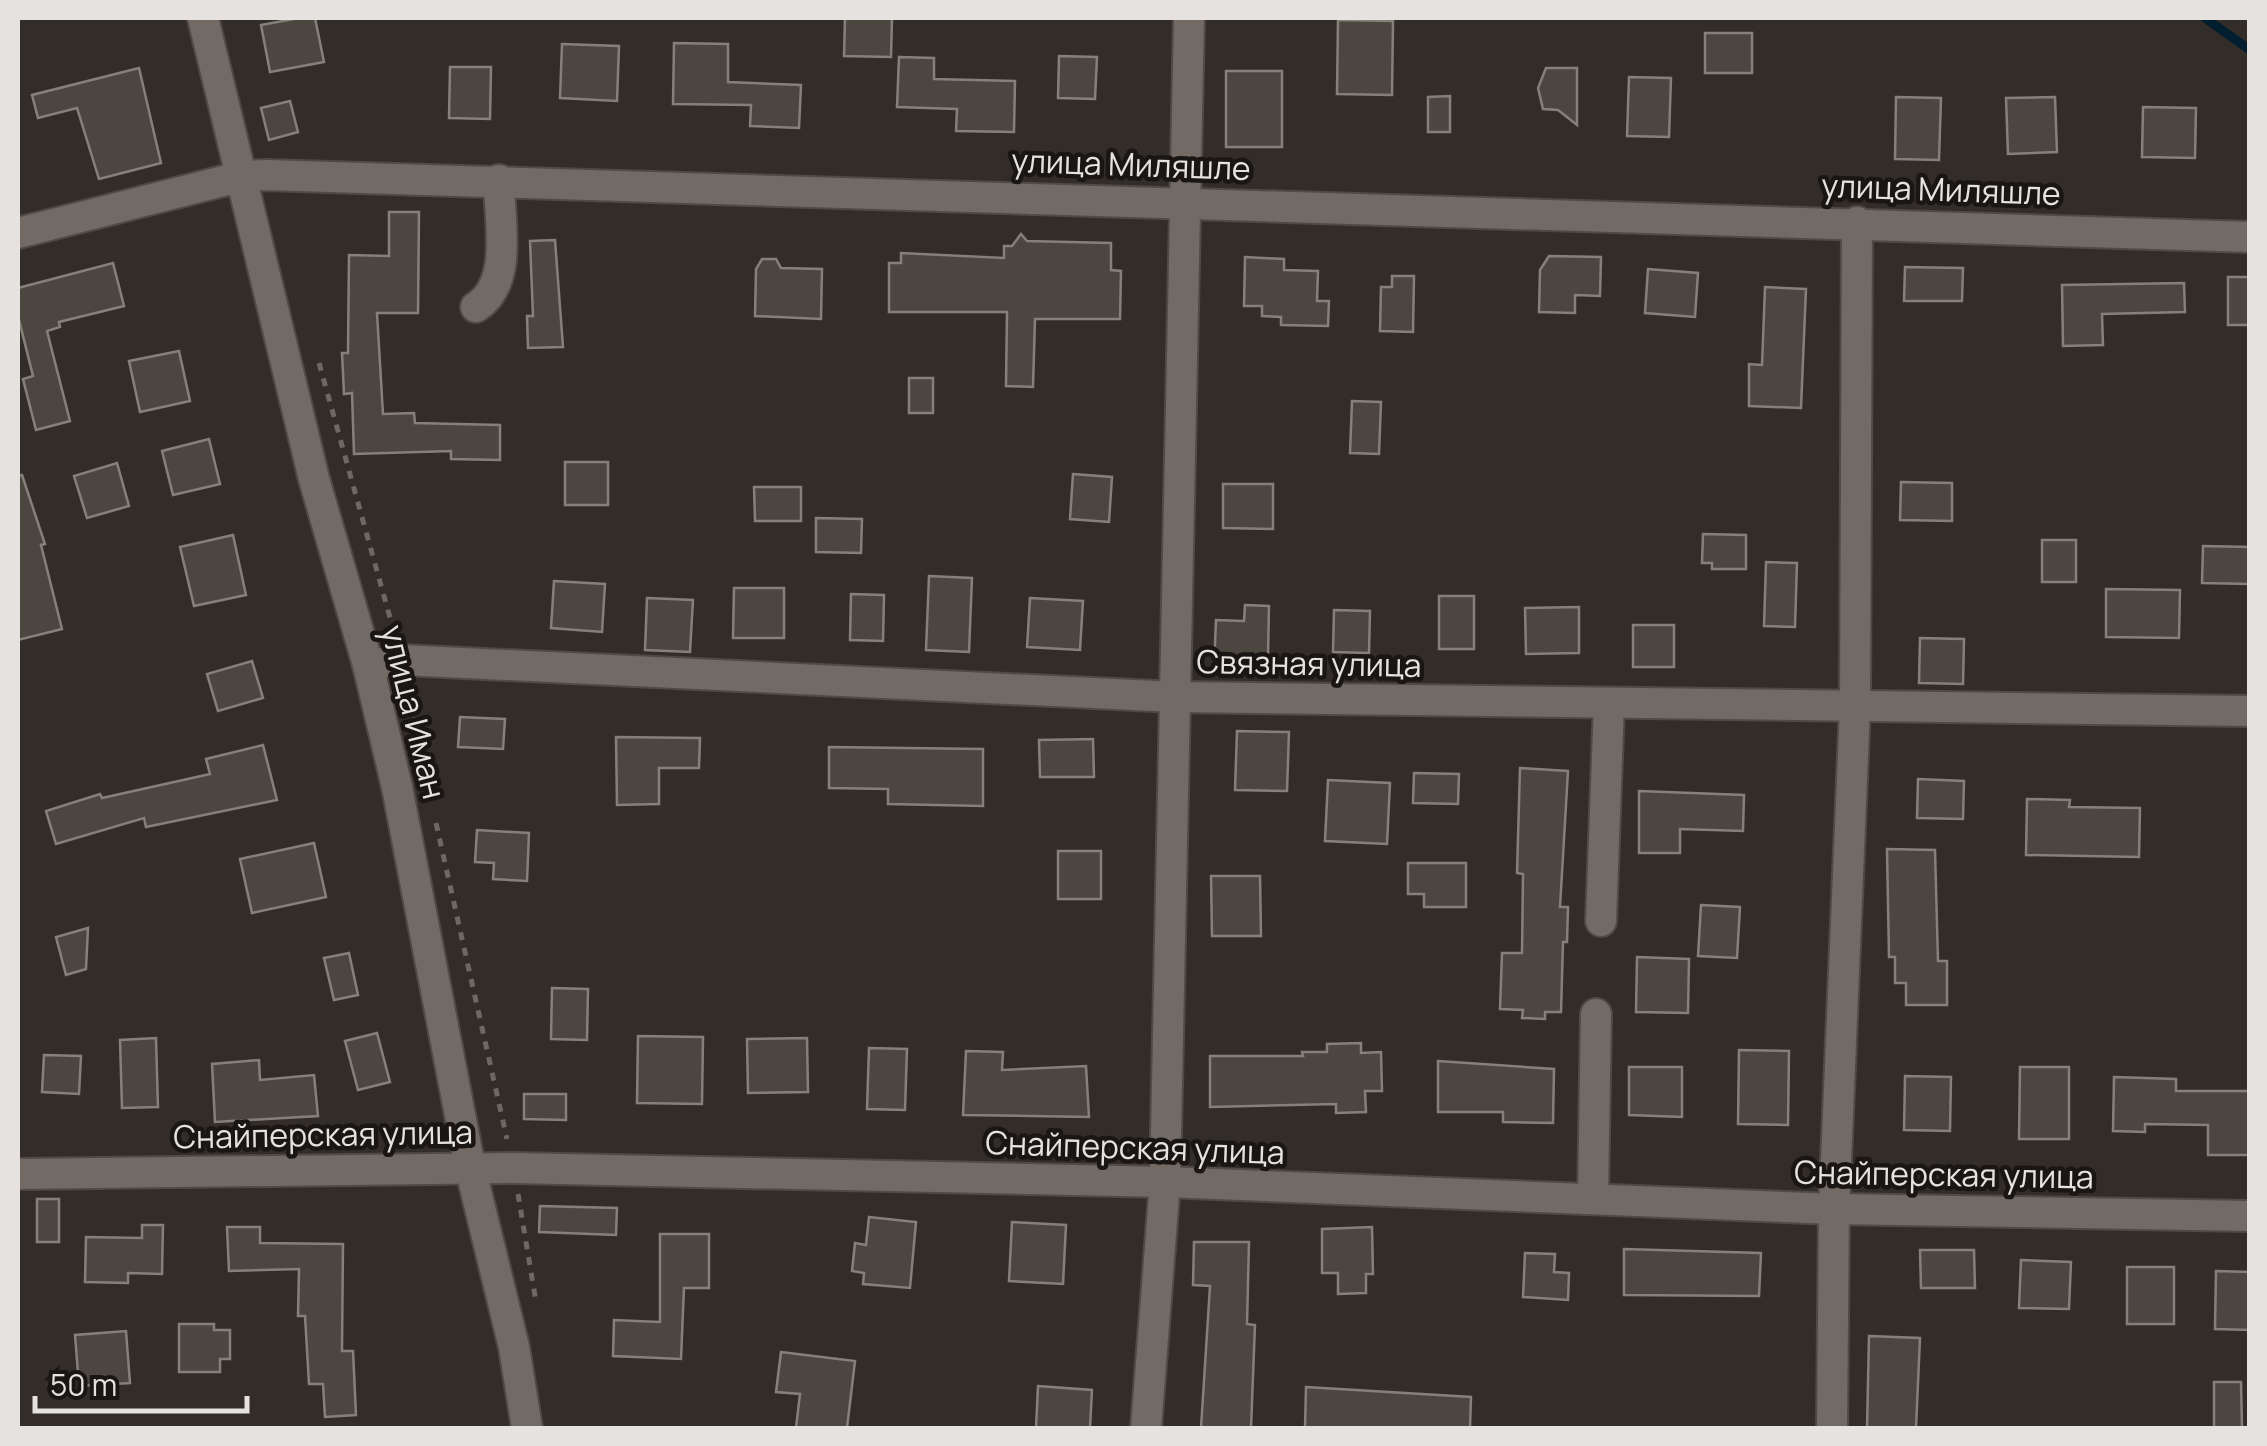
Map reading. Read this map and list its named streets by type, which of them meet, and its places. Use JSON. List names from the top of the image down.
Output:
{
  "streets": {
    "street": [
      "улица Миляшле",
      "Связная улица",
      "улица Иман",
      "Снайперская улица"
    ]
  },
  "crossings": [
    ["улица Миляшле", "улица Иман"],
    ["Связная улица", "улица Иман"],
    ["улица Иман", "Снайперская улица"]
  ],
  "scale_bar": "50 m"
}
